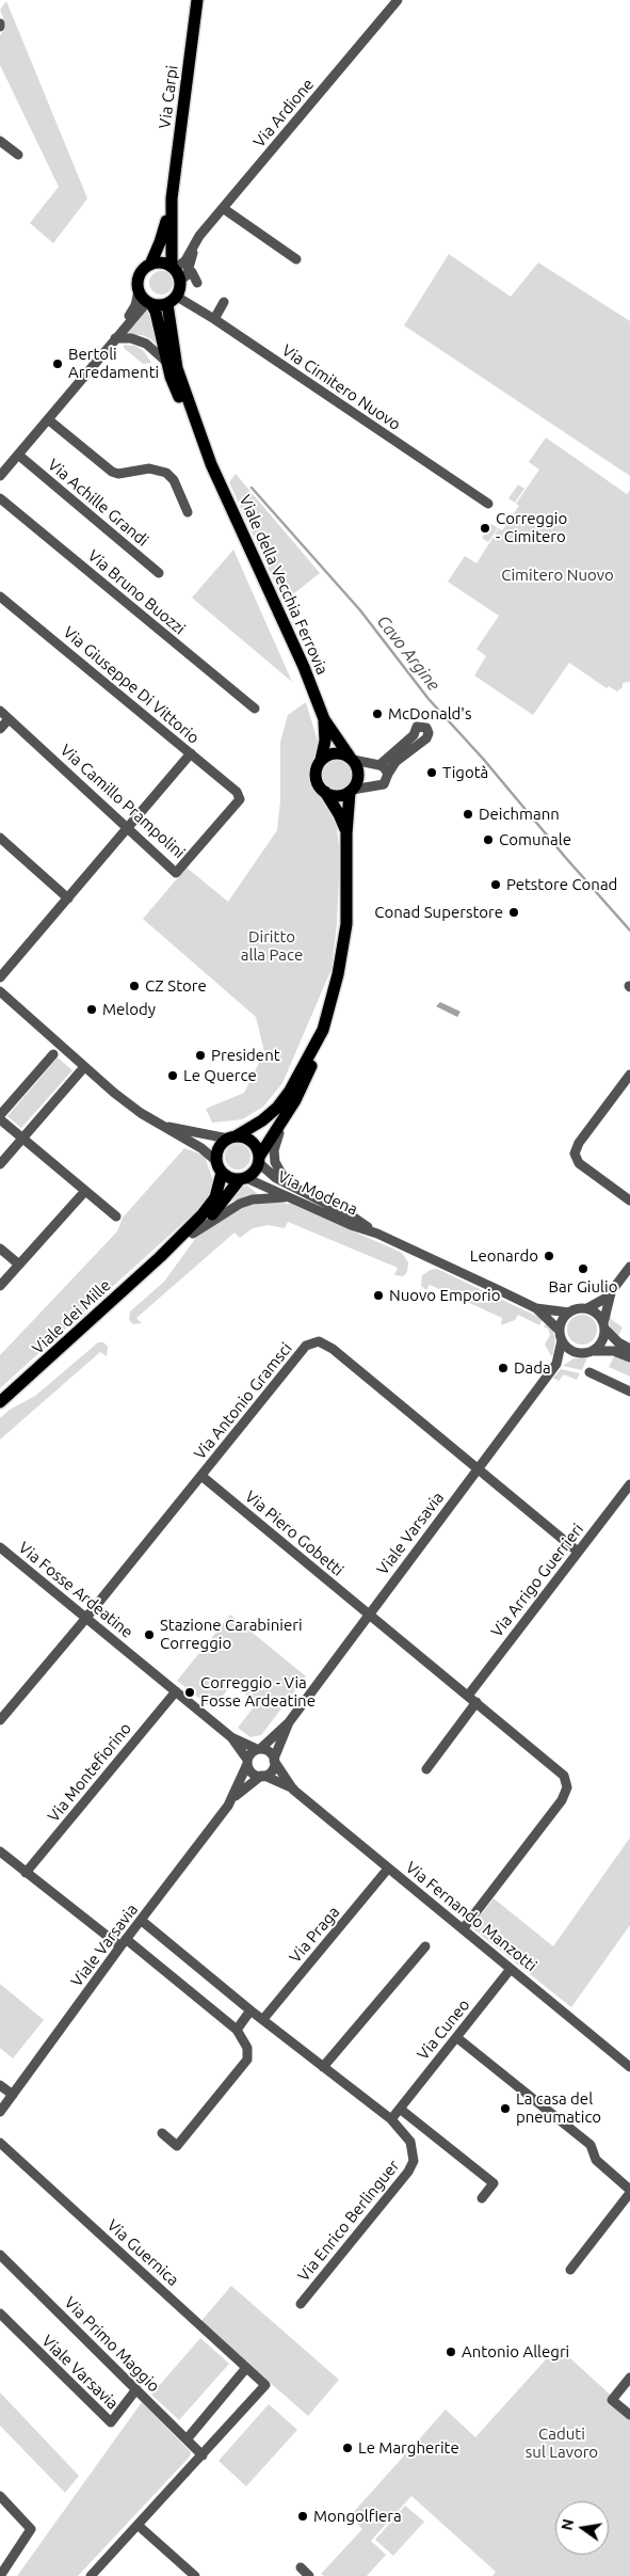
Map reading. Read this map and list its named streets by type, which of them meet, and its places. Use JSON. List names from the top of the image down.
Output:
{
  "streets": {
    "main road": ["Via Carpi", "Viale della Vecchia Ferrovia", "Viale dei Mille"],
    "street": [
      "Via Ardione",
      "Via Cimitero Nuovo",
      "Via Achille Grandi",
      "Via Bruno Buozzi",
      "Via Giuseppe Di Vittorio",
      "Via Camillo Prampolini",
      "Via Modena",
      "Via Antonio Gramsci",
      "Via Piero Gobetti",
      "Viale Varsavia",
      "Via Arrigo Guerrieri",
      "Via Fosse Ardeatine",
      "Via Montefiorino",
      "Via Fernando Manzotti",
      "Via Praga",
      "Via Cuneo",
      "Via Enrico Berlinguer",
      "Via Guernica",
      "Via Primo Maggio"
    ]
  },
  "crossings": [
    ["Via Carpi", "Via Ardione"],
    ["Via Carpi", "Via Cimitero Nuovo"],
    ["Via Carpi", "Viale della Vecchia Ferrovia"],
    ["Via Ardione", "Via Cimitero Nuovo"],
    ["Via Ardione", "Viale della Vecchia Ferrovia"],
    ["Via Cimitero Nuovo", "Viale della Vecchia Ferrovia"],
    ["Viale della Vecchia Ferrovia", "Via Modena"],
    ["Viale della Vecchia Ferrovia", "Viale dei Mille"],
    ["Via Giuseppe Di Vittorio", "Via Camillo Prampolini"],
    ["Via Modena", "Viale dei Mille"],
    ["Via Modena", "Viale Varsavia"],
    ["Via Antonio Gramsci", "Via Piero Gobetti"],
    ["Via Antonio Gramsci", "Viale Varsavia"],
    ["Via Antonio Gramsci", "Via Fosse Ardeatine"],
    ["Via Piero Gobetti", "Viale Varsavia"],
    ["Via Piero Gobetti", "Via Arrigo Guerrieri"],
    ["Via Piero Gobetti", "Via Fernando Manzotti"],
    ["Viale Varsavia", "Via Fosse Ardeatine"],
    ["Viale Varsavia", "Via Fernando Manzotti"],
    ["Viale Varsavia", "Via Enrico Berlinguer"],
    ["Viale Varsavia", "Via Primo Maggio"],
    ["Via Fosse Ardeatine", "Via Montefiorino"],
    ["Via Fosse Ardeatine", "Via Fernando Manzotti"],
    ["Via Fernando Manzotti", "Via Praga"],
    ["Via Fernando Manzotti", "Via Cuneo"],
    ["Via Praga", "Via Enrico Berlinguer"],
    ["Via Cuneo", "Via Enrico Berlinguer"],
    ["Via Guernica", "Via Primo Maggio"]
  ],
  "water": ["Cavo Argine"],
  "parks": ["Cimitero Nuovo", "Diritto alla Pace", "Caduti sul Lavoro"],
  "places": [
    "Bertoli Arredamenti",
    "Correggio - Cimitero",
    "McDonald's",
    "Tigotà",
    "Deichmann",
    "Comunale",
    "Petstore Conad",
    "Conad Superstore",
    "CZ Store",
    "Melody",
    "President",
    "Le Querce",
    "Leonardo",
    "Bar Giulio",
    "Nuovo Emporio",
    "Dada",
    "Stazione Carabinieri Correggio",
    "Correggio - Via Fosse Ardeatine",
    "La casa del pneumatico",
    "Antonio Allegri",
    "Le Margherite",
    "Mongolfiera"
  ],
  "north": "left"
}
